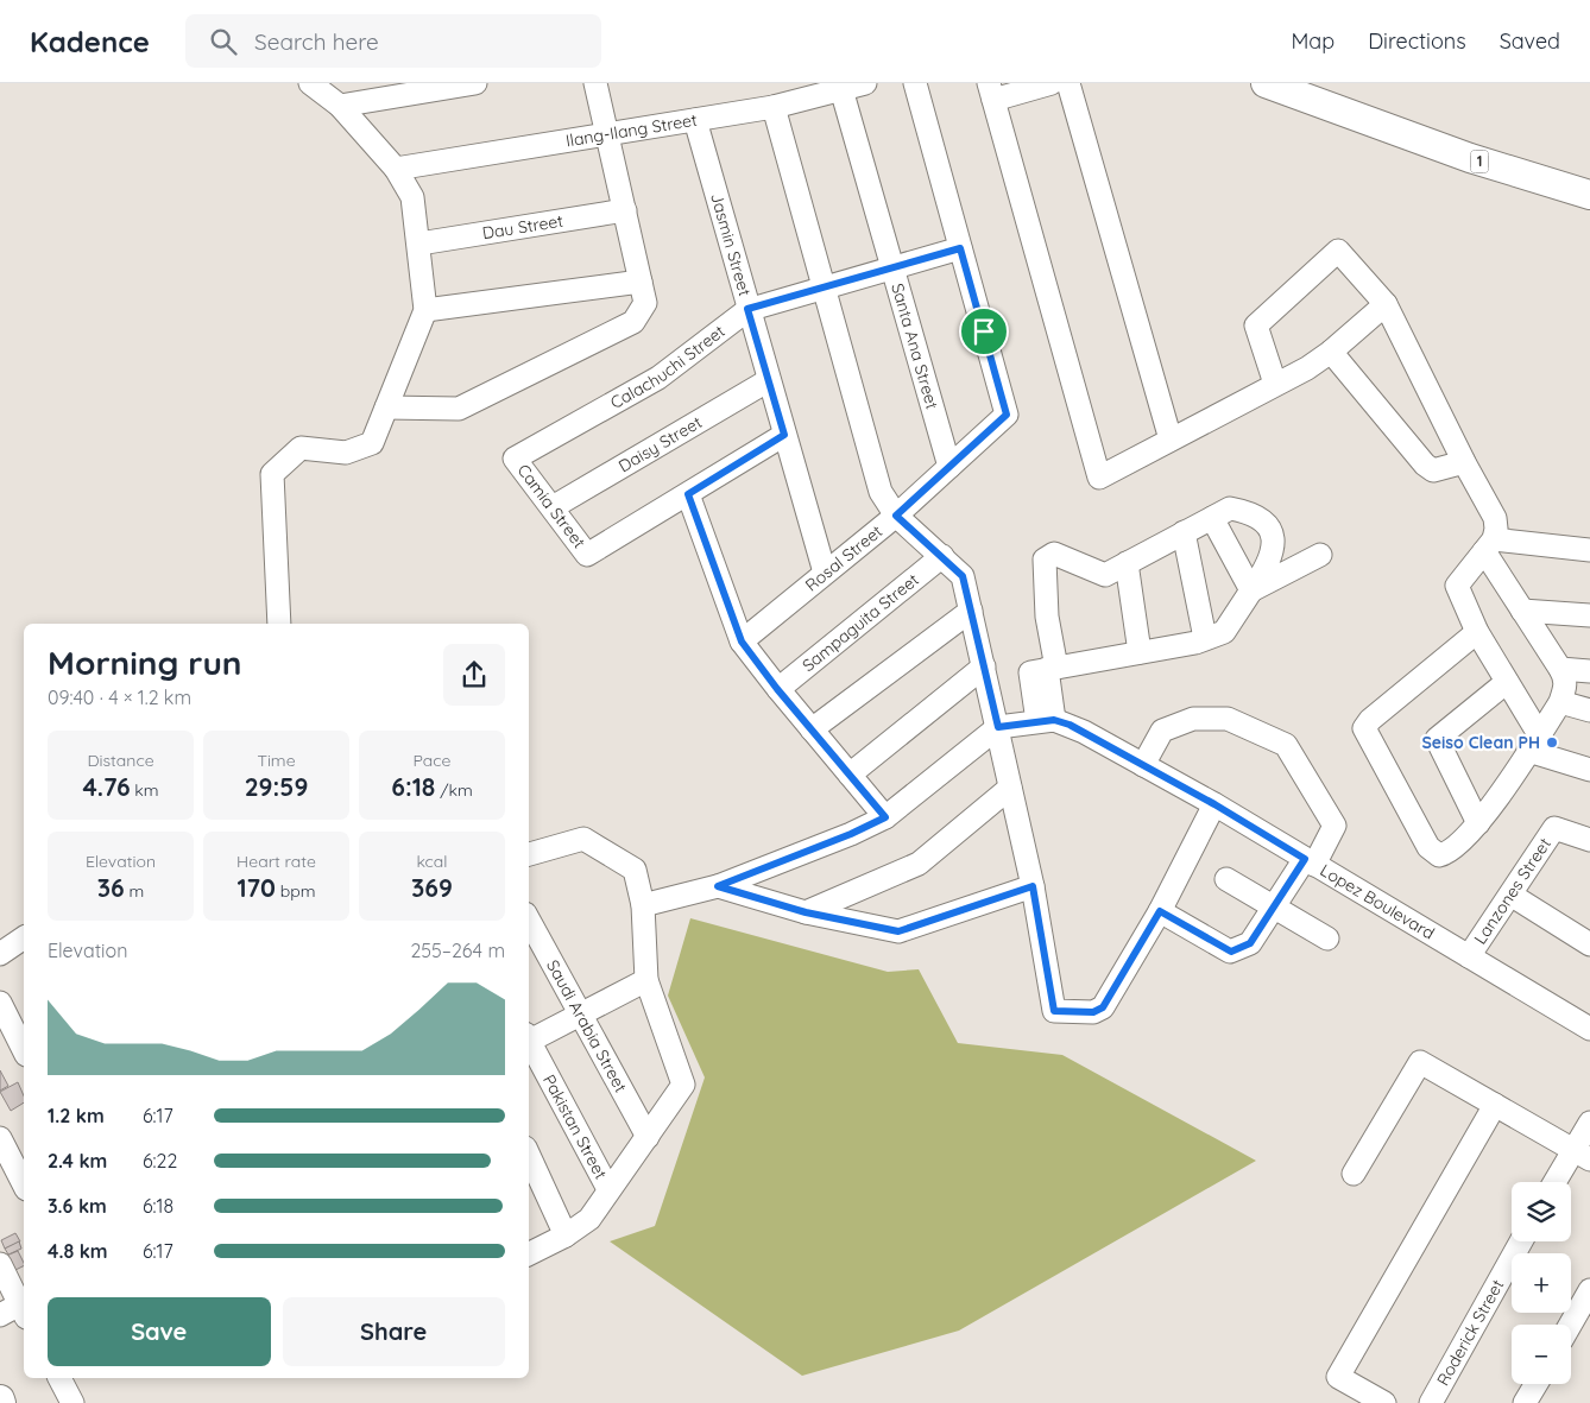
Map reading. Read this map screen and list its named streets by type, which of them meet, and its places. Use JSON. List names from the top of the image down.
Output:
{
  "streets": {
    "main road": ["1"],
    "street": [
      "Ilang-Ilang Street",
      "Dau Street",
      "Jasmin Street",
      "Santa Ana Street",
      "Calachuchi Street",
      "Daisy Street",
      "Camia Street",
      "Rosal Street",
      "Sampaguita Street",
      "Lanzones Street",
      "Lopez Boulevard",
      "Saudi Arabia Street",
      "Pakistan Street",
      "Roderick Street"
    ]
  },
  "crossings": [
    ["Ilang-Ilang Street", "Jasmin Street"],
    ["Ilang-Ilang Street", "Santa Ana Street"],
    ["Jasmin Street", "Calachuchi Street"],
    ["Jasmin Street", "Daisy Street"],
    ["Jasmin Street", "Rosal Street"],
    ["Santa Ana Street", "Calachuchi Street"],
    ["Santa Ana Street", "Rosal Street"],
    ["Calachuchi Street", "Camia Street"],
    ["Calachuchi Street", "Rosal Street"],
    ["Daisy Street", "Camia Street"],
    ["Lanzones Street", "Lopez Boulevard"]
  ],
  "places": ["Seiso Clean PH"],
  "page": {
    "header": "Kadence",
    "search": "Search here",
    "nav": ["Map", "Directions", "Saved"],
    "heading": ["Morning run", "09:40 · 4 × 1.2 km"],
    "stats": [
      ["Distance", "4.76 km"],
      ["Time", "29:59"],
      ["Pace", "6:18 /km"],
      ["Elevation", "36 m"],
      ["Heart rate", "170 bpm"],
      ["kcal", "369"]
    ],
    "chart": ["Elevation", "255–264 m"],
    "list": [
      {
        "name": "1.2 km",
        "note": "6:17"
      },
      {
        "name": "2.4 km",
        "note": "6:22"
      },
      {
        "name": "3.6 km",
        "note": "6:18"
      },
      {
        "name": "4.8 km",
        "note": "6:17"
      }
    ],
    "map_buttons": ["+", "−"],
    "buttons": ["Save", "Share"]
  }
}
